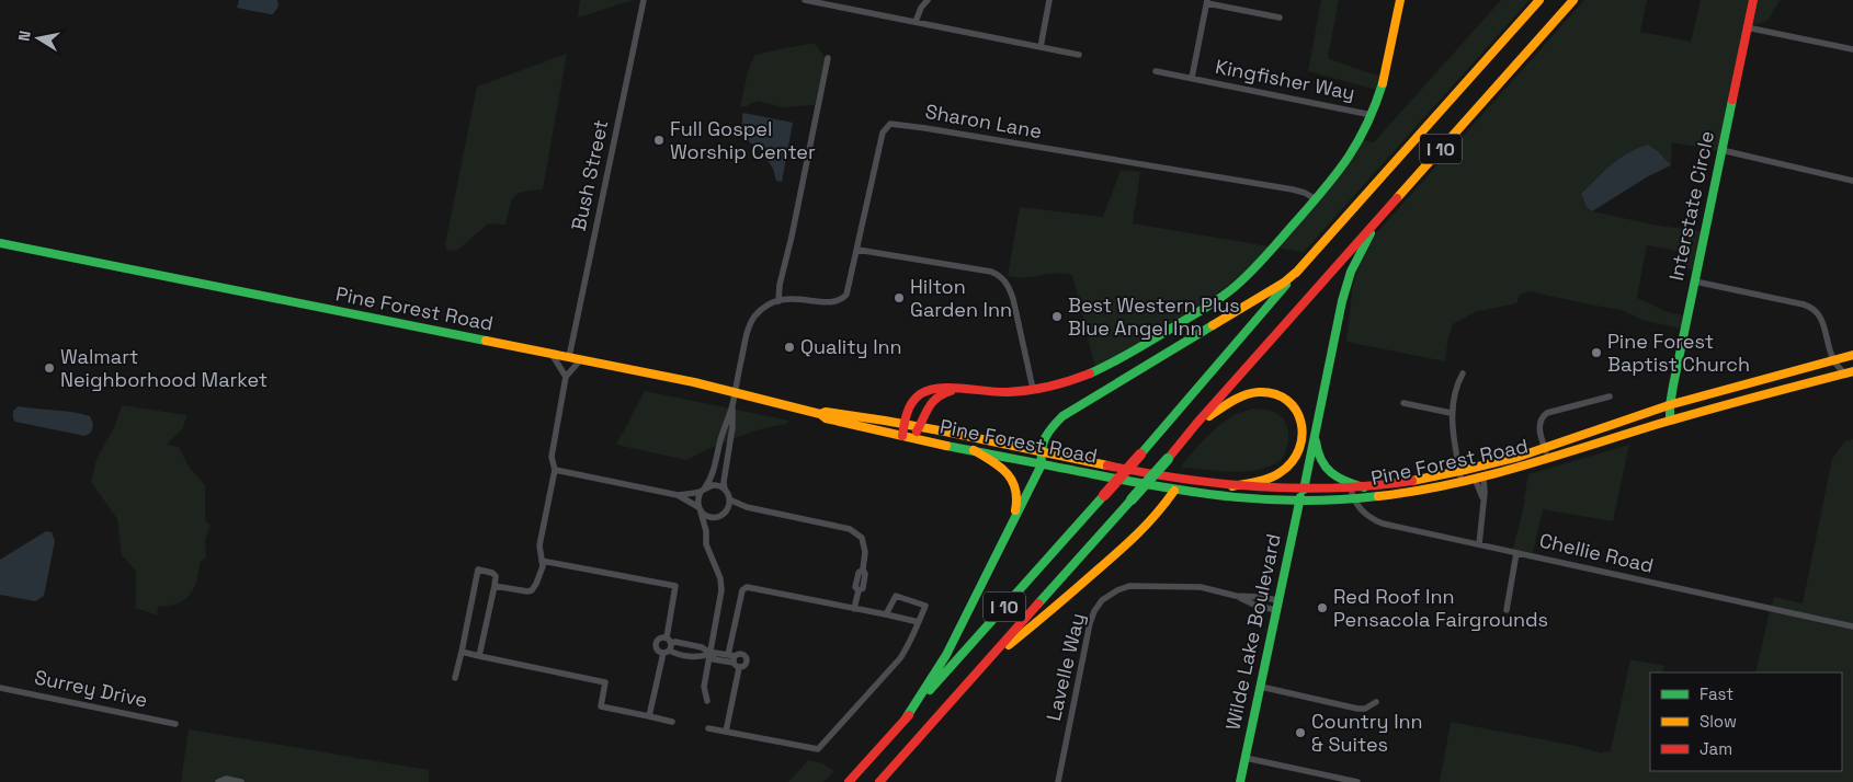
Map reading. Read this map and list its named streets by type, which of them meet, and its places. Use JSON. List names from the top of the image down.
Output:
{
  "streets": {
    "main road": [
      "I 10",
      "Interstate Circle",
      "Pine Forest Road",
      "Wilde Lake Boulevard"
    ],
    "street": [
      "Kingfisher Way",
      "Sharon Lane",
      "Bush Street",
      "Chellie Road",
      "Lavelle Way",
      "Surrey Drive"
    ]
  },
  "crossings": [
    ["Bush Street", "Pine Forest Road"],
    ["Interstate Circle", "Pine Forest Road"],
    ["Pine Forest Road", "Chellie Road"],
    ["Pine Forest Road", "Wilde Lake Boulevard"],
    ["Wilde Lake Boulevard", "Lavelle Way"]
  ],
  "places": [
    "Full Gospel Worship Center",
    "Hilton Garden Inn",
    "Best Western Plus Blue Angel Inn",
    "Quality Inn",
    "Pine Forest Baptist Church",
    "Walmart Neighborhood Market",
    "Red Roof Inn Pensacola Fairgrounds",
    "Country Inn & Suites"
  ],
  "legend": ["Fast", "Slow", "Jam"],
  "north": "left"
}
